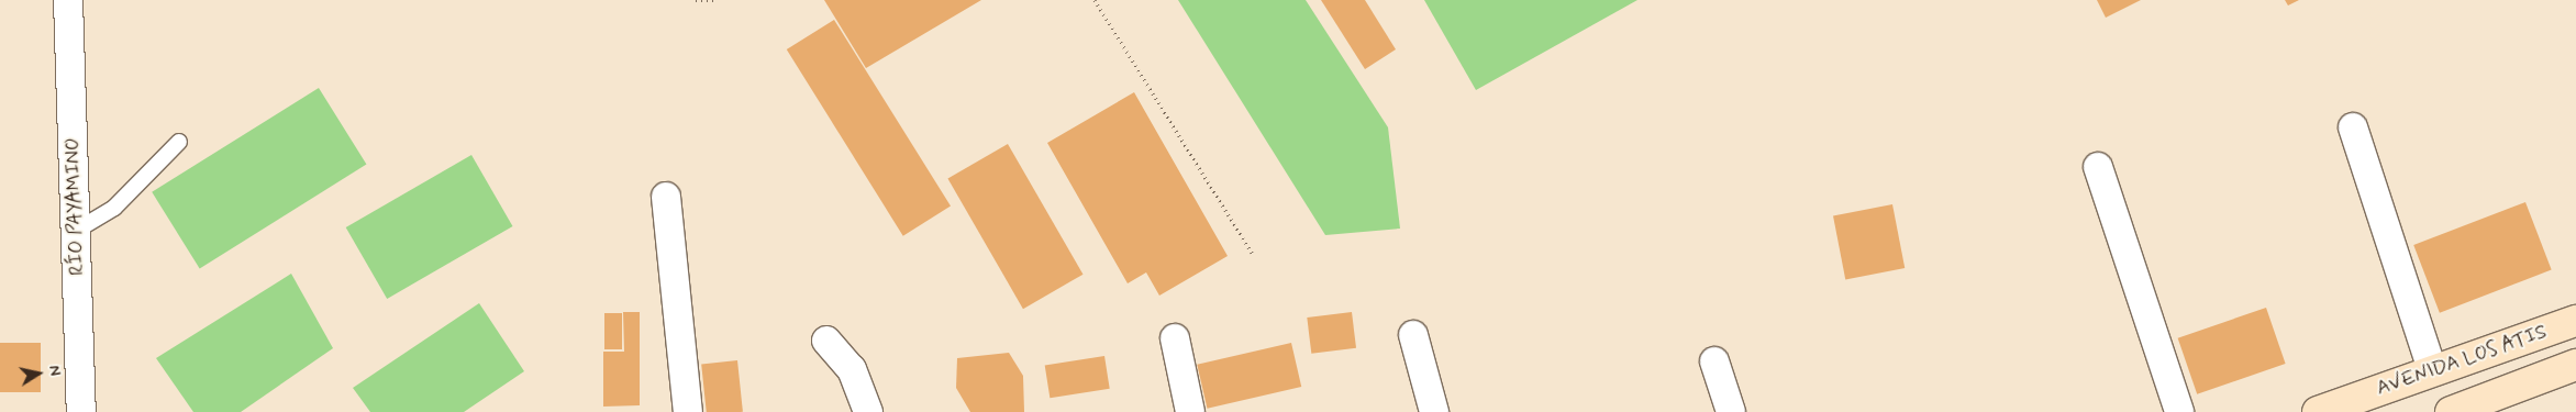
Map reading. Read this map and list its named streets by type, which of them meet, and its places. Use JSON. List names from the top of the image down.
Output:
{
  "streets": {
    "main road": ["AVENIDA LOS ATIS"],
    "street": ["RÍO PAYAMINO"]
  },
  "north": "right"
}
